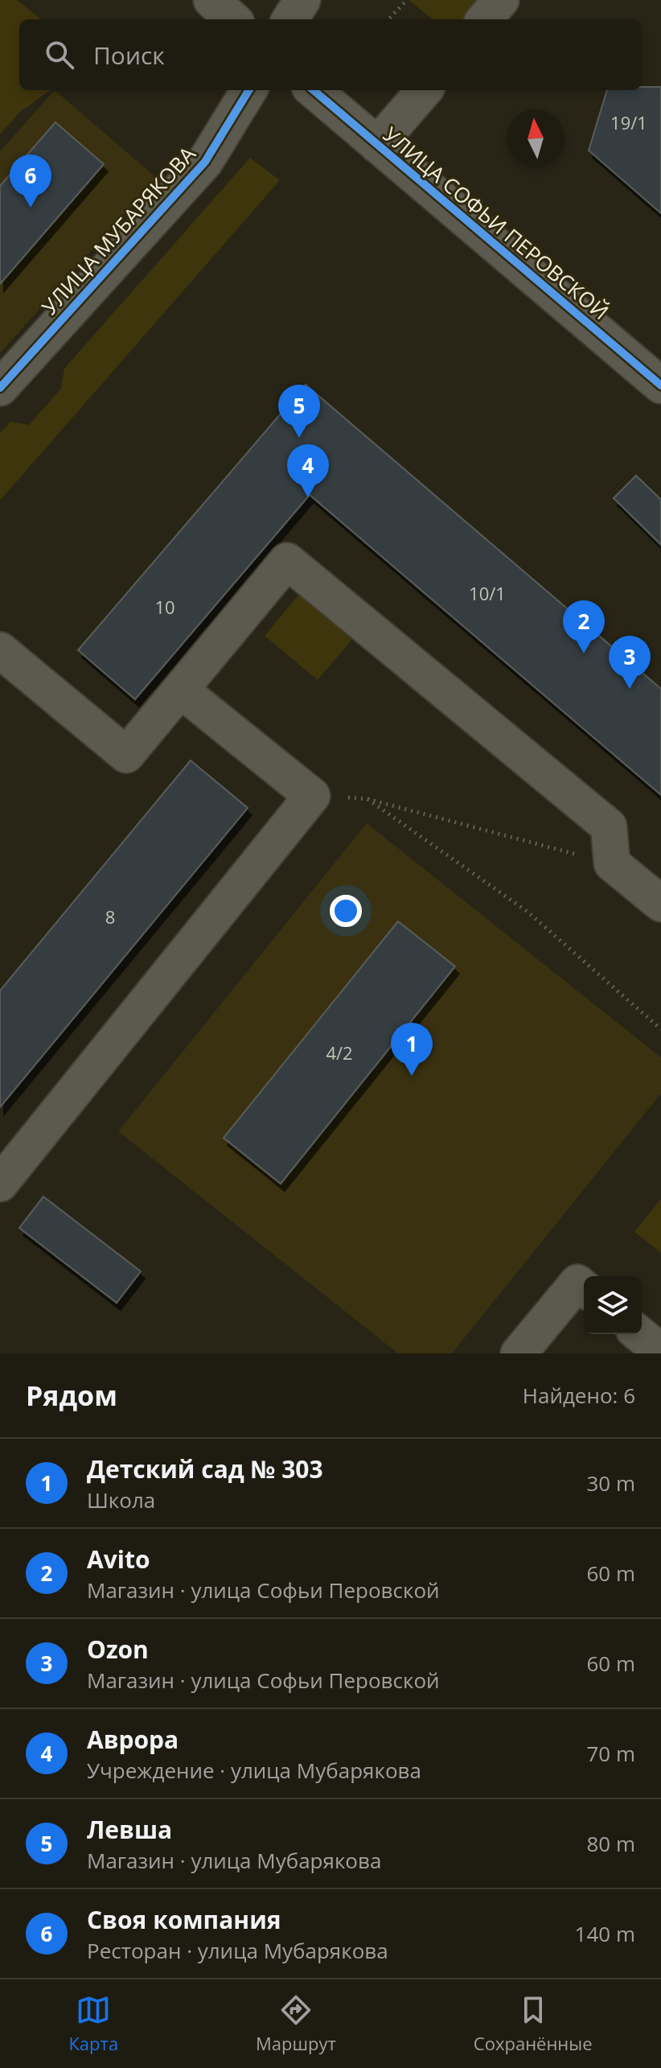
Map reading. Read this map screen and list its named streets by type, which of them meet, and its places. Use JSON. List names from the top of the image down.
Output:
{
  "streets": {
    "street": ["УЛИЦА СОФЬИ ПЕРОВСКОЙ", "УЛИЦА МУБАРЯКОВА"]
  },
  "house_numbers": [
    "19/1",
    "10/1",
    "10",
    "8",
    "4/2"
  ],
  "north": "top",
  "page": {
    "search": "Поиск",
    "pins": [
      "6",
      "5",
      "4",
      "2",
      "3",
      "1"
    ],
    "heading": ["Рядом", "Найдено: 6"],
    "list": [
      {
        "mark": "1",
        "name": "Детский сад № 303",
        "note": "Школа",
        "value": "30 m"
      },
      {
        "mark": "2",
        "name": "Avito",
        "note": "Магазин · улица Софьи Перовской",
        "value": "60 m"
      },
      {
        "mark": "3",
        "name": "Ozon",
        "note": "Магазин · улица Софьи Перовской",
        "value": "60 m"
      },
      {
        "mark": "4",
        "name": "Аврора",
        "note": "Учреждение · улица Мубарякова",
        "value": "70 m"
      },
      {
        "mark": "5",
        "name": "Левша",
        "note": "Магазин · улица Мубарякова",
        "value": "80 m"
      },
      {
        "mark": "6",
        "name": "Своя компания",
        "note": "Ресторан · улица Мубарякова",
        "value": "140 m"
      }
    ],
    "nav": ["Карта", "Маршрут", "Сохранённые"]
  }
}
